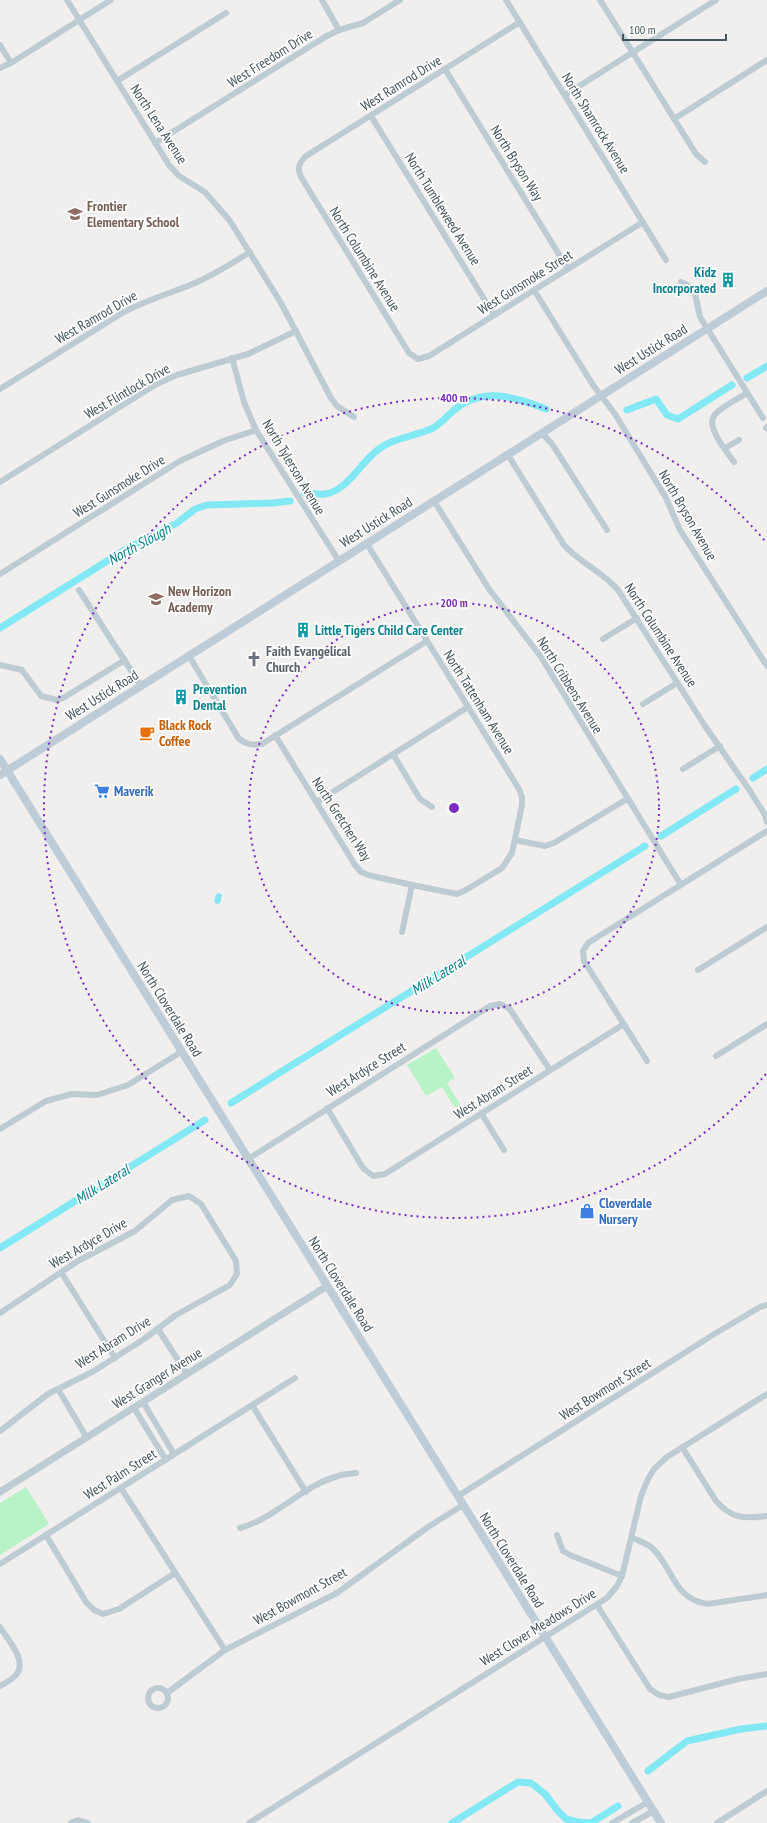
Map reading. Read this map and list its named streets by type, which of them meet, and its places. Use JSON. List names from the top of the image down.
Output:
{
  "streets": {
    "main road": ["West Ustick Road", "North Cloverdale Road"],
    "street": [
      "West Freedom Drive",
      "West Ramrod Drive",
      "North Shamrock Avenue",
      "North Lena Avenue",
      "North Bryson Way",
      "North Tumbleweed Avenue",
      "North Columbine Avenue",
      "West Gunsmoke Street",
      "West Flintlock Drive",
      "North Tylerson Avenue",
      "West Gunsmoke Drive",
      "North Bryson Avenue",
      "North Cribbens Avenue",
      "North Tattenham Avenue",
      "North Gretchen Way",
      "West Ardyce Street",
      "West Abram Street",
      "West Ardyce Drive",
      "West Abram Drive",
      "West Granger Avenue",
      "West Bowmont Street",
      "West Palm Street",
      "West Clover Meadows Drive"
    ]
  },
  "crossings": [
    ["West Freedom Drive", "North Lena Avenue"],
    ["West Ramrod Drive", "North Shamrock Avenue"],
    ["West Ramrod Drive", "North Lena Avenue"],
    ["West Ramrod Drive", "North Bryson Way"],
    ["West Ramrod Drive", "North Tumbleweed Avenue"],
    ["West Ramrod Drive", "North Columbine Avenue"],
    ["North Shamrock Avenue", "West Gunsmoke Street"],
    ["North Lena Avenue", "West Flintlock Drive"],
    ["North Bryson Way", "West Gunsmoke Street"],
    ["North Tumbleweed Avenue", "West Gunsmoke Street"],
    ["North Columbine Avenue", "West Gunsmoke Street"],
    ["North Columbine Avenue", "West Ustick Road"],
    ["West Ustick Road", "North Tylerson Avenue"],
    ["West Ustick Road", "North Bryson Avenue"],
    ["West Ustick Road", "North Cribbens Avenue"],
    ["West Ustick Road", "North Tattenham Avenue"],
    ["West Ustick Road", "North Cloverdale Road"],
    ["West Flintlock Drive", "North Tylerson Avenue"],
    ["North Tylerson Avenue", "West Gunsmoke Drive"],
    ["North Tattenham Avenue", "North Gretchen Way"],
    ["North Cloverdale Road", "West Ardyce Street"],
    ["North Cloverdale Road", "West Granger Avenue"],
    ["North Cloverdale Road", "West Bowmont Street"],
    ["North Cloverdale Road", "West Clover Meadows Drive"],
    ["West Ardyce Street", "West Abram Street"],
    ["West Ardyce Drive", "West Abram Drive"]
  ],
  "water": ["North Slough", "Milk Lateral"],
  "places": {
    "school or university": ["Frontier Elementary School", "New Horizon Academy"],
    "building": ["Kidz Incorporated", "Little Tigers Child Care Center", "Prevention Dental"],
    "church": ["Faith Evangelical Church"],
    "cafe": ["Black Rock Coffee"],
    "supermarket": ["Maverik"],
    "shop": ["Cloverdale Nursery"]
  },
  "scale_bar": "100 m",
  "rings": ["400 m", "200 m"]
}
